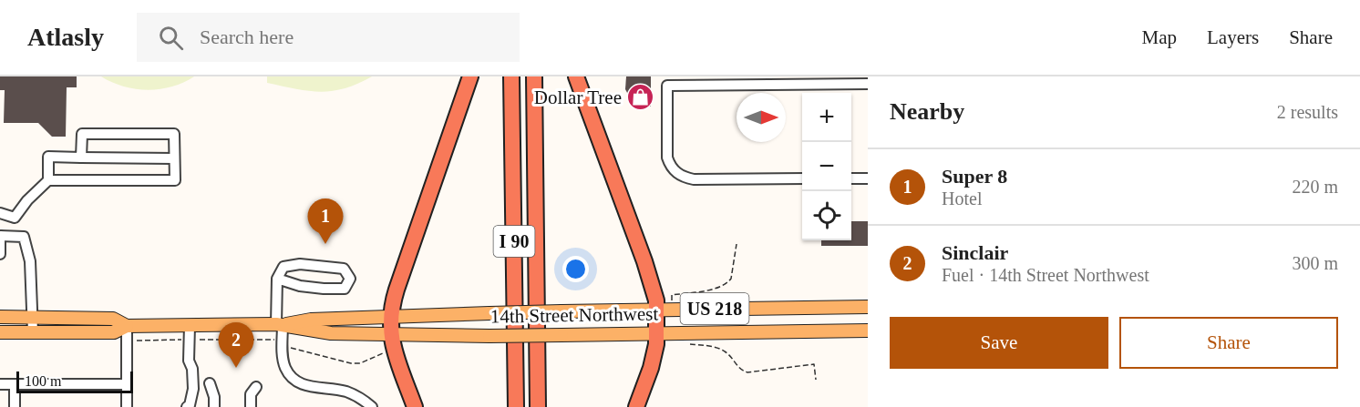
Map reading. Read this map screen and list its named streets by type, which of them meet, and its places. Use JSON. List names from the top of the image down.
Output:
{
  "streets": {
    "highway": ["I 90", "US 218"],
    "main road": ["14th Street Northwest"]
  },
  "crossings": [
    ["US 218", "14th Street Northwest"]
  ],
  "places": {
    "shop": ["Dollar Tree"]
  },
  "scale_bar": "100 m",
  "north": "right",
  "page": {
    "header": "Atlasly",
    "search": "Search here",
    "nav": ["Map", "Layers", "Share"],
    "heading": ["Nearby", "2 results"],
    "map_buttons": ["+", "−"],
    "list": [
      {
        "mark": "1",
        "name": "Super 8",
        "note": "Hotel",
        "value": "220 m"
      },
      {
        "mark": "2",
        "name": "Sinclair",
        "note": "Fuel · 14th Street Northwest",
        "value": "300 m"
      }
    ],
    "pins": ["1", "2"],
    "buttons": ["Save", "Share"],
    "scale": "100 m"
  }
}
